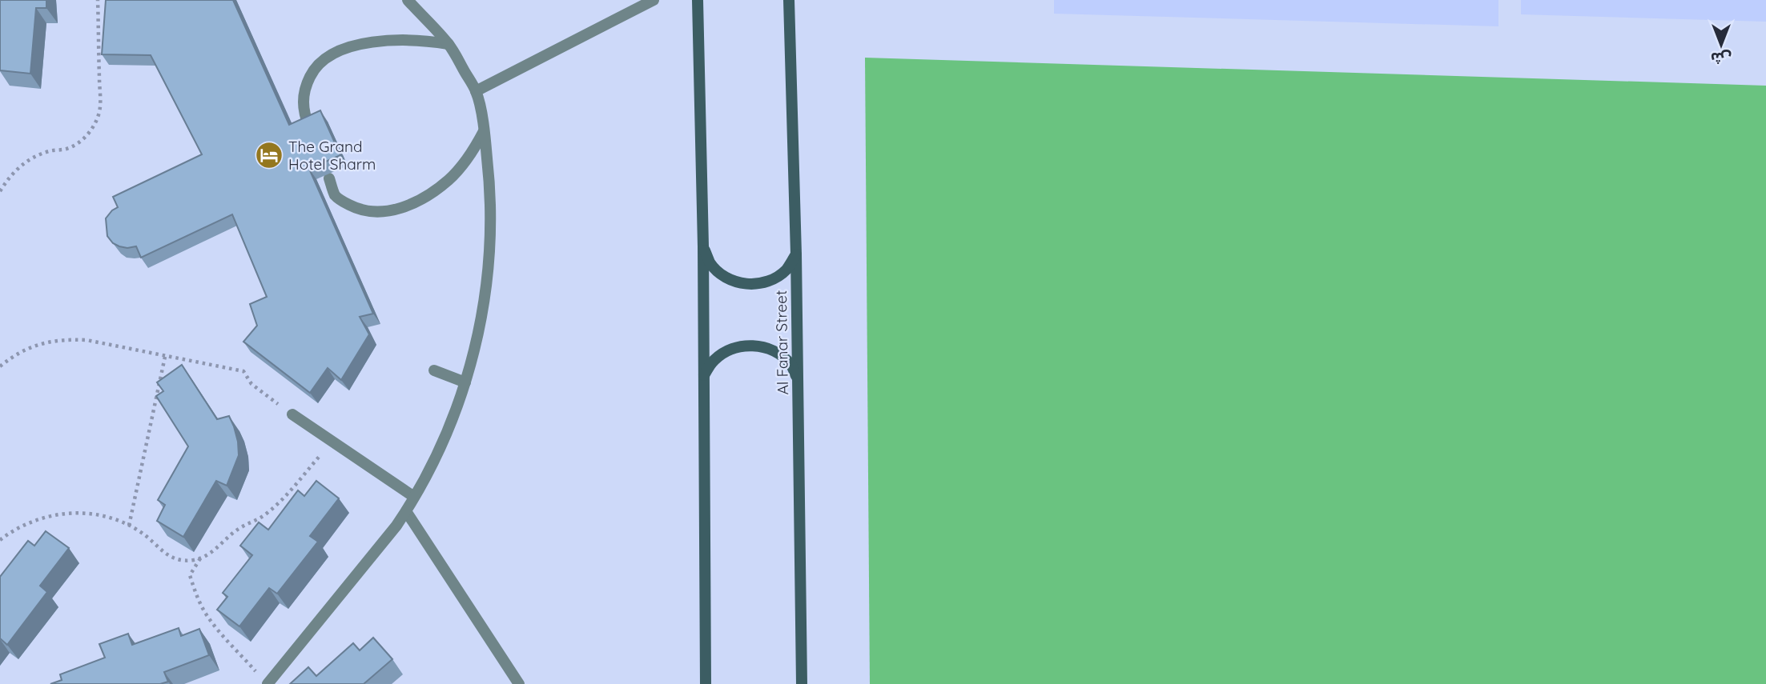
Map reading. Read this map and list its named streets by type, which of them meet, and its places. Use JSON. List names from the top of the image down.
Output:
{
  "streets": {
    "main road": ["Al Fanar Street"]
  },
  "places": {
    "hotel": ["The Grand Hotel Sharm"]
  },
  "north": "bottom"
}
